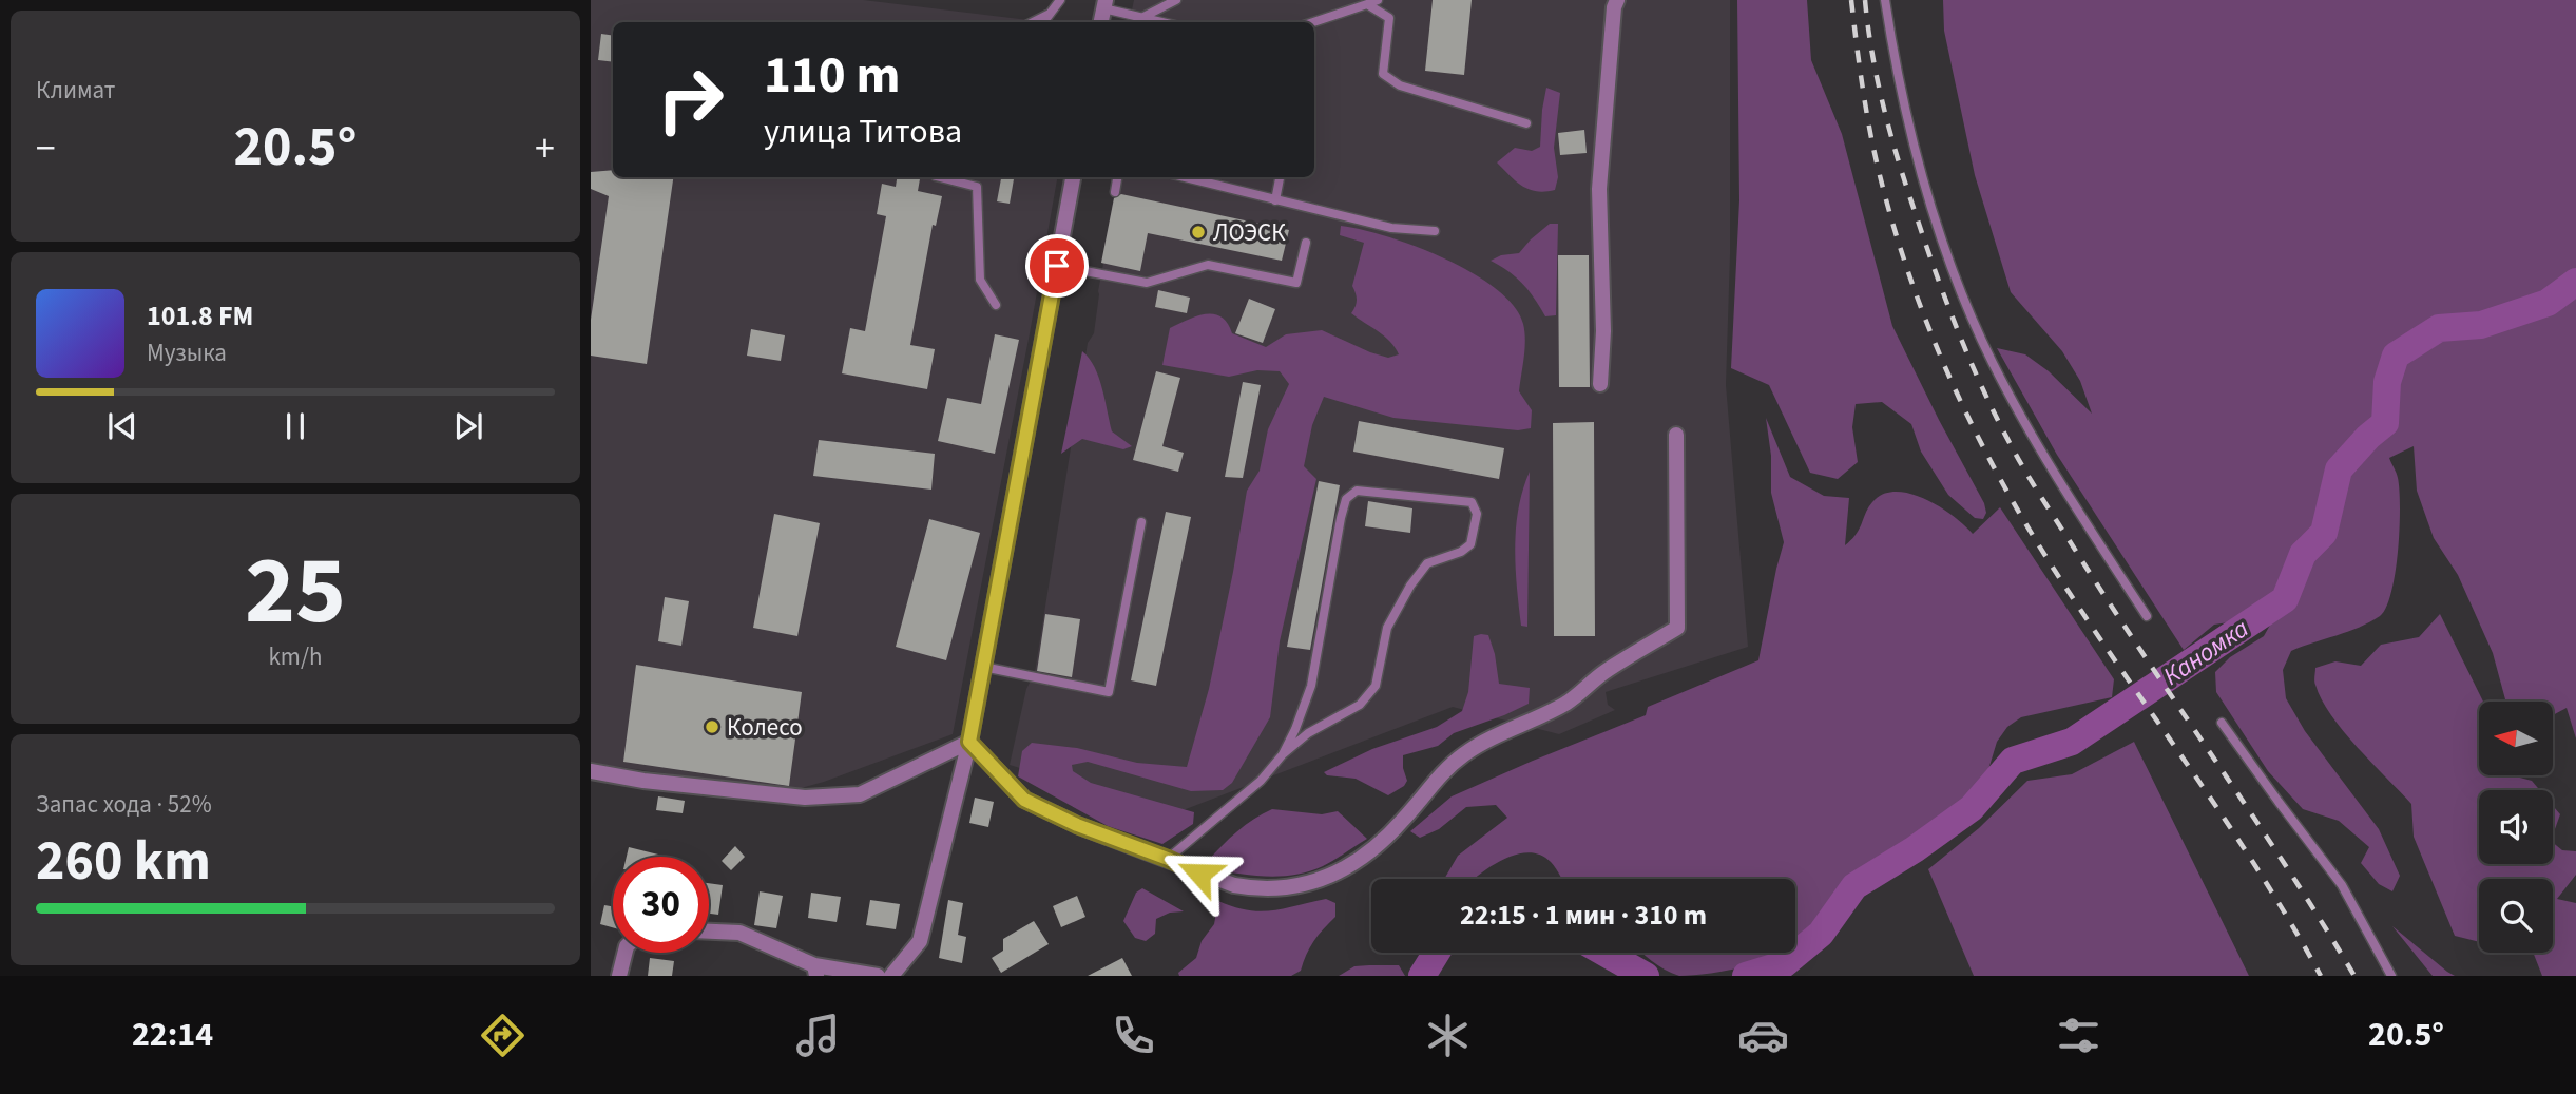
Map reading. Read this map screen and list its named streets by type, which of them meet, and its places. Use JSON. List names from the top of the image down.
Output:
{
  "water": ["Каномка"],
  "places": ["ЛОЭСК", "Колесо"],
  "north": "left",
  "page": {
    "tile": [
      "Климат",
      ["25", "km/h"],
      ["Запас хода · 52%", "260 km"]
    ],
    "turn": ["110 m", "улица Титова"],
    "heat": ["−", "20.5°", "+"],
    "song": ["101.8 FM", "Музыка"],
    "limit": "30",
    "trip": "22:15 · 1 мин · 310 m",
    "tabs": ["22:14", "20.5°"]
  }
}
